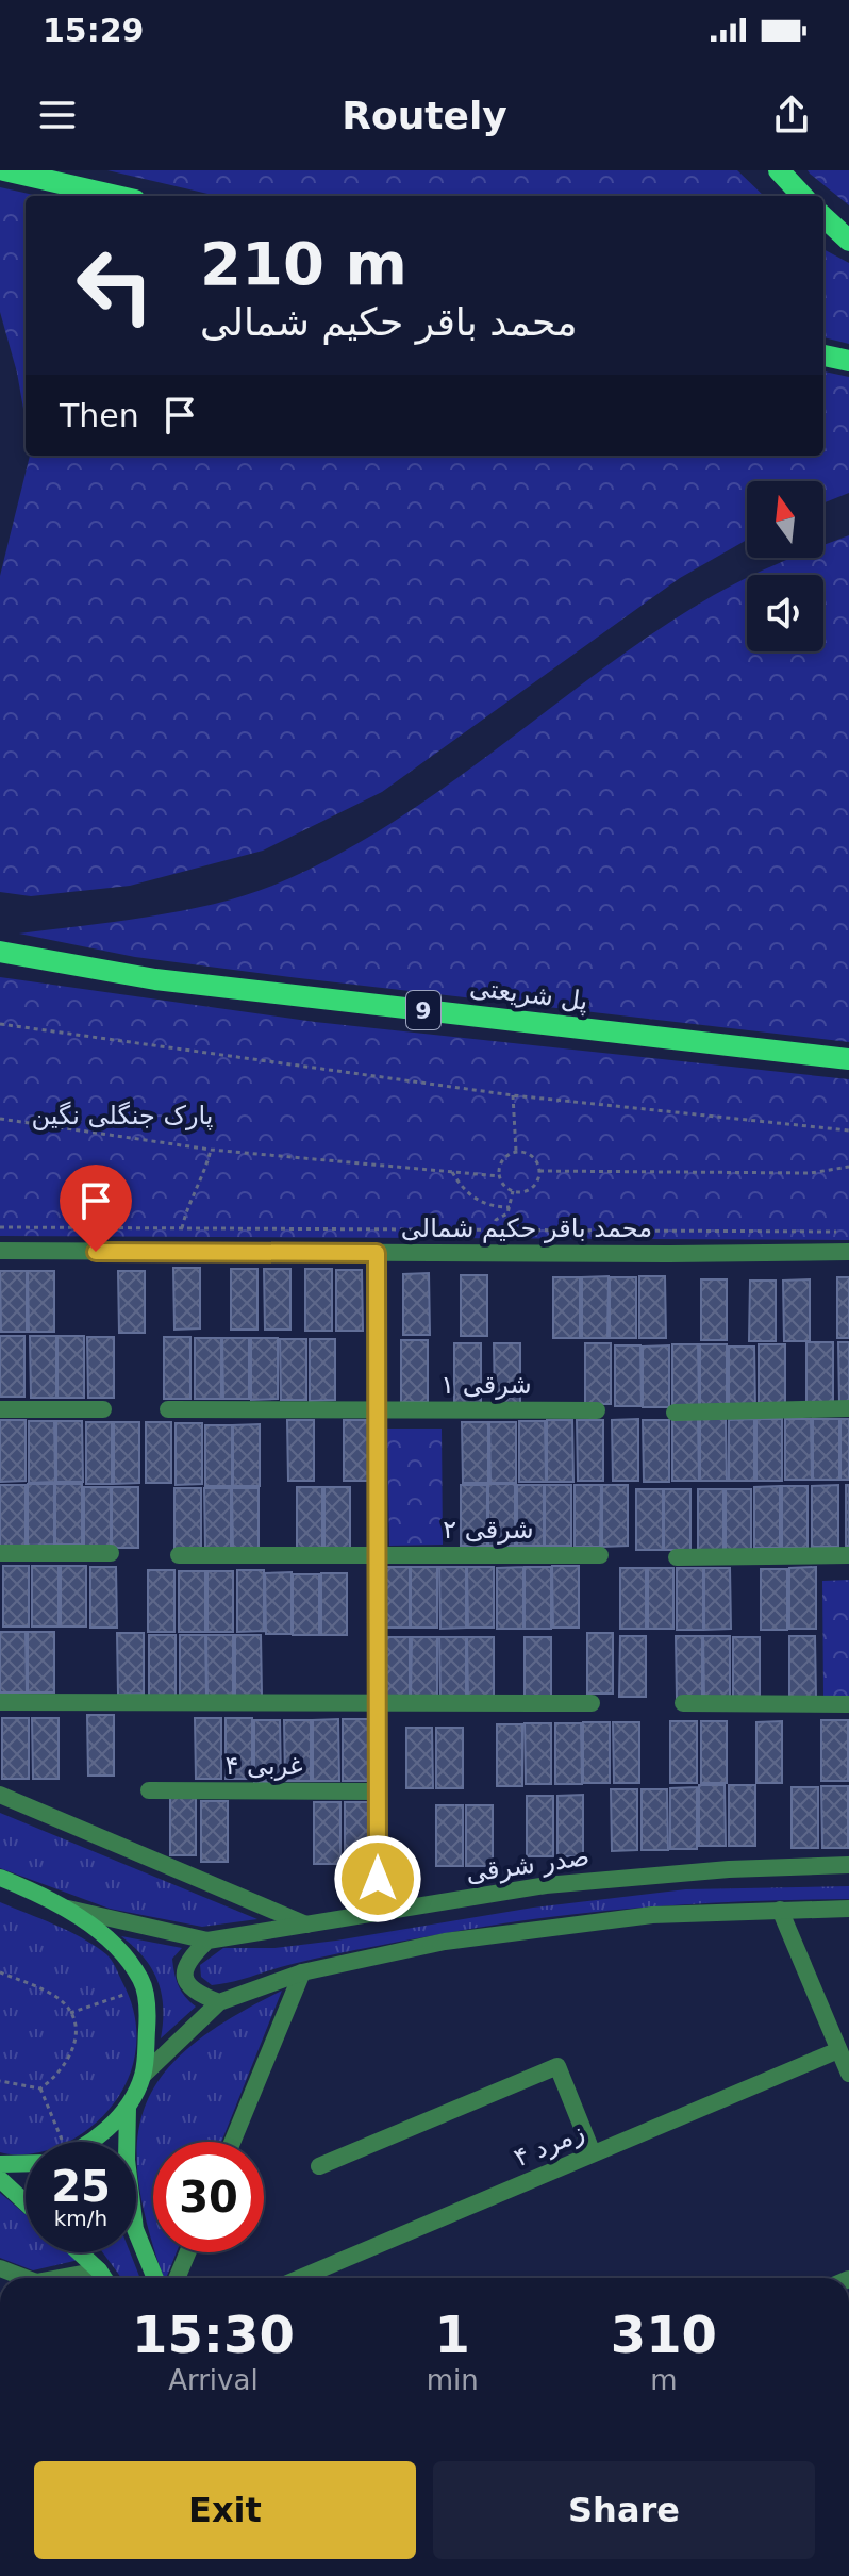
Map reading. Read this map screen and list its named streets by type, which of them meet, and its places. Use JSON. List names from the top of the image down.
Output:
{
  "streets": {
    "main road": ["پل شریعتی", "9"],
    "street": [
      "محمد باقر حکیم شمالی",
      "۱ شرقی",
      "۲ شرقی",
      "۴ غربی",
      "صدر شرقی",
      "زمرد ۴"
    ]
  },
  "parks": ["پارک جنگلی نگین"],
  "north": "top",
  "page": {
    "status": "15:29",
    "header": "Routely",
    "turn": ["210 m", "محمد باقر حکیم شمالی"],
    "then": "Then",
    "speed": "25 km/h",
    "limit": "30",
    "eta": [
      "15:30",
      "Arrival",
      "1",
      "min",
      "310",
      "m"
    ],
    "buttons": ["Exit", "Share"]
  }
}
